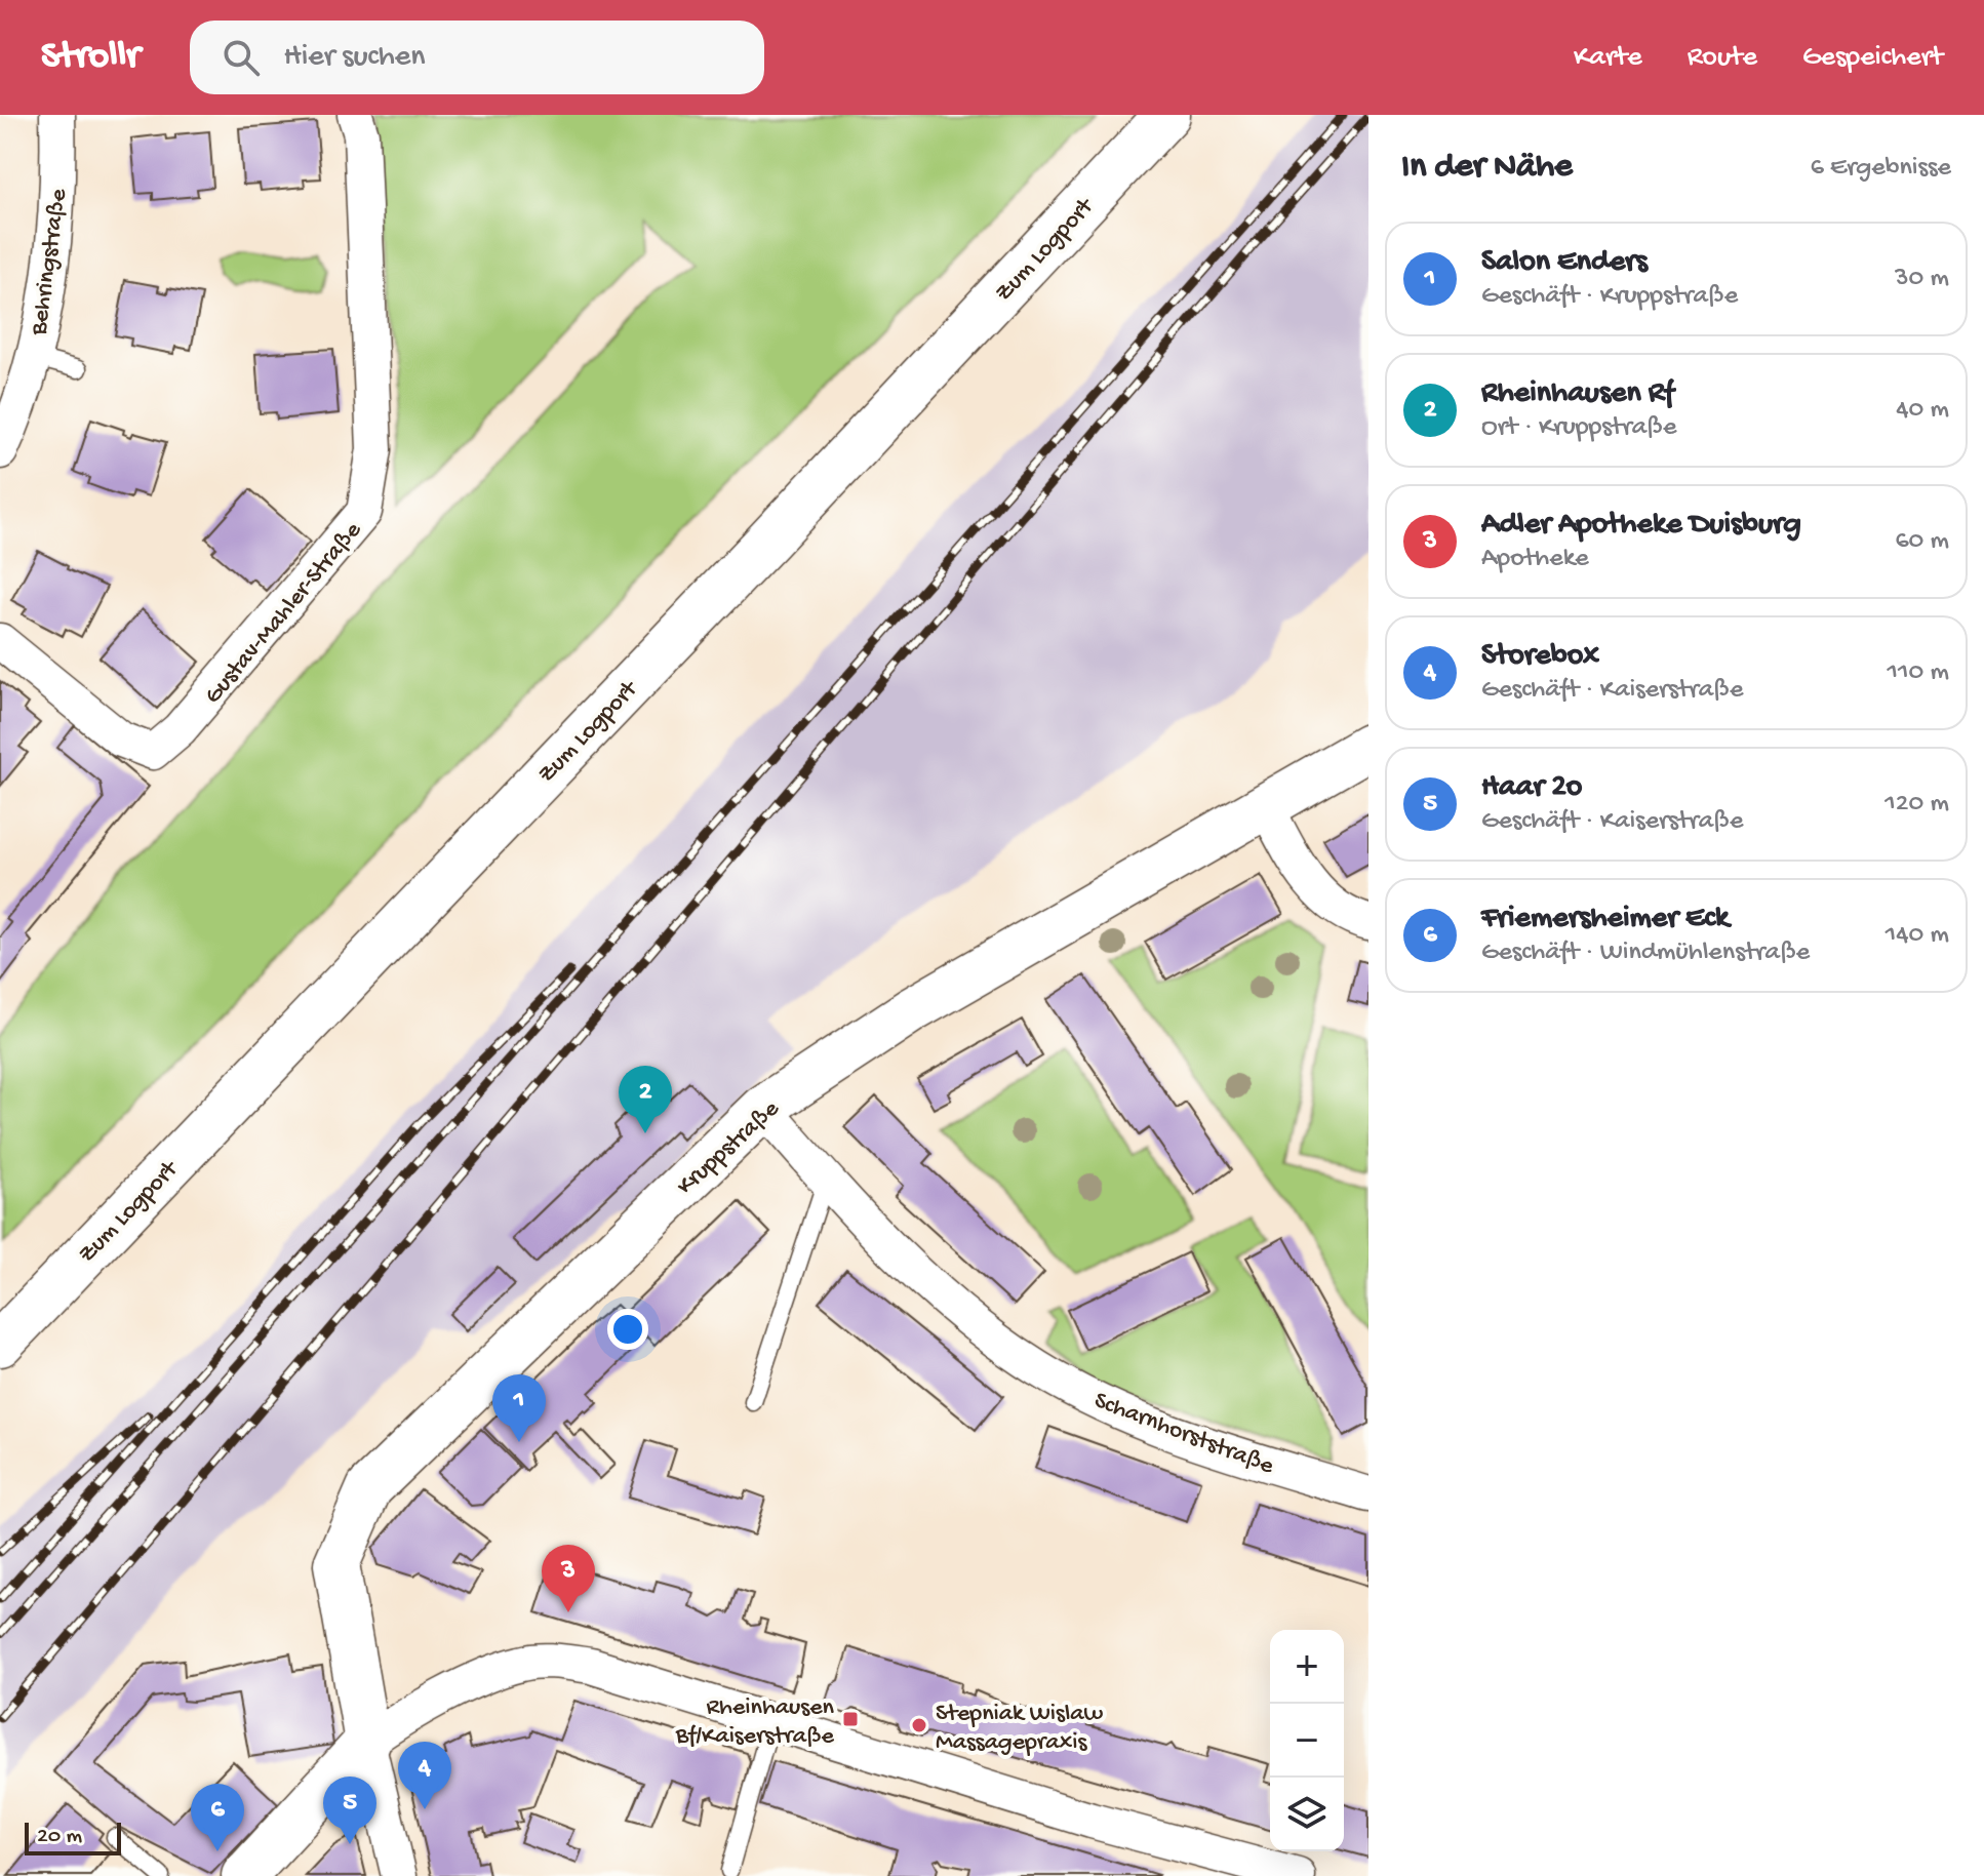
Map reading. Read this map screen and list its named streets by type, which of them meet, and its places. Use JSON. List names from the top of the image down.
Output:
{
  "streets": {
    "street": [
      "Zum Logport",
      "Behringstraße",
      "Gustav-Mahler-Straße",
      "Kruppstraße",
      "Scharnhorststraße"
    ]
  },
  "crossings": [
    ["Kruppstraße", "Scharnhorststraße"]
  ],
  "places": {
    "transit": ["Rheinhausen Bf/Kaiserstraße"],
    "other": ["Stepniak Wislaw Massagepraxis"]
  },
  "scale_bar": "20 m",
  "page": {
    "header": "Strollr",
    "search": "Hier suchen",
    "nav": ["Karte", "Route", "Gespeichert"],
    "heading": ["In der Nähe", "6 Ergebnisse"],
    "list": [
      {
        "mark": "1",
        "name": "Salon Enders",
        "note": "Geschäft · Kruppstraße",
        "value": "30 m"
      },
      {
        "mark": "2",
        "name": "Rheinhausen Rf",
        "note": "Ort · Kruppstraße",
        "value": "40 m"
      },
      {
        "mark": "3",
        "name": "Adler Apotheke Duisburg",
        "note": "Apotheke",
        "value": "60 m"
      },
      {
        "mark": "4",
        "name": "Storebox",
        "note": "Geschäft · Kaiserstraße",
        "value": "110 m"
      },
      {
        "mark": "5",
        "name": "Haar 2o",
        "note": "Geschäft · Kaiserstraße",
        "value": "120 m"
      },
      {
        "mark": "6",
        "name": "Friemersheimer Eck",
        "note": "Geschäft · Windmühlenstraße",
        "value": "140 m"
      }
    ],
    "pins": [
      "2",
      "1",
      "3",
      "4",
      "5",
      "6"
    ],
    "map_buttons": ["+", "−"],
    "scale": "20 m"
  }
}
